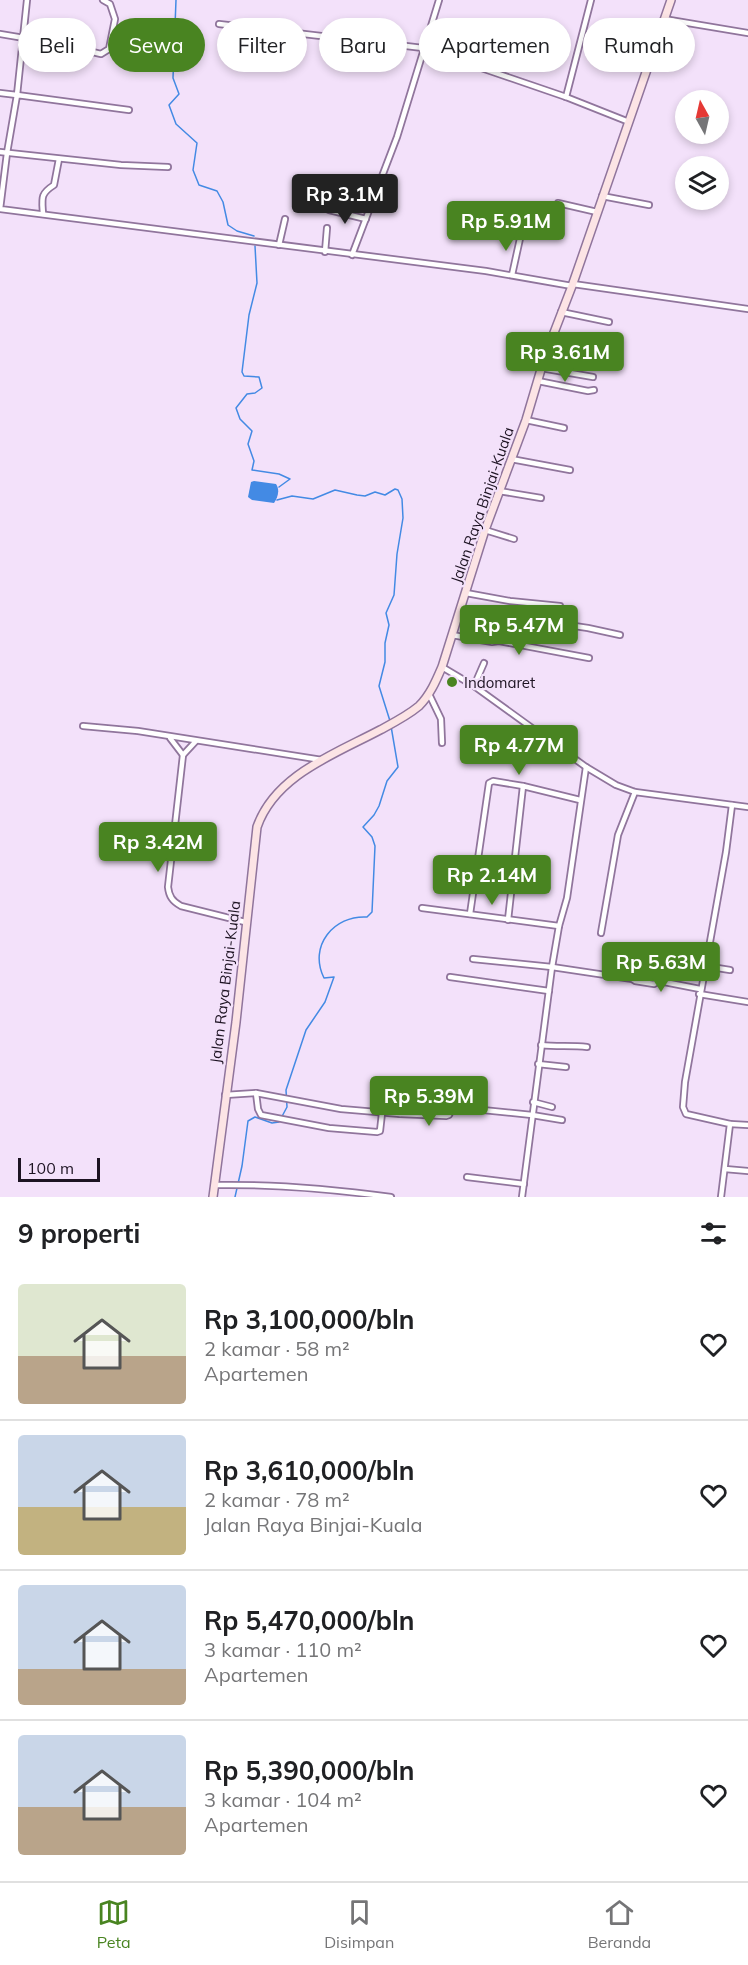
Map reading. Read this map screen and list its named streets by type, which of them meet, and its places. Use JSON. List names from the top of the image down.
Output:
{
  "streets": {
    "main road": ["Jalan Raya Binjai-Kuala"]
  },
  "places": ["Indomaret"],
  "scale_bar": "100 m",
  "north": "top",
  "page": {
    "chip": [
      "Beli",
      "Sewa",
      "Filter",
      "Baru",
      "Apartemen",
      "Rumah"
    ],
    "price": [
      "Rp 3.1M",
      "Rp 5.91M",
      "Rp 3.61M",
      "Rp 5.47M",
      "Rp 4.77M",
      "Rp 3.42M",
      "Rp 2.14M",
      "Rp 5.63M",
      "Rp 5.39M"
    ],
    "scale": "100 m",
    "heading": "9 properti",
    "list": [
      {
        "name": "Rp 3,100,000/bln",
        "note": "2 kamar · 58 m² · Apartemen"
      },
      {
        "name": "Rp 3,610,000/bln",
        "note": "2 kamar · 78 m² · Jalan Raya Binjai-Kuala"
      },
      {
        "name": "Rp 5,470,000/bln",
        "note": "3 kamar · 110 m² · Apartemen"
      },
      {
        "name": "Rp 5,390,000/bln",
        "note": "3 kamar · 104 m² · Apartemen"
      }
    ],
    "tabs": ["Peta", "Disimpan", "Beranda"]
  }
}
